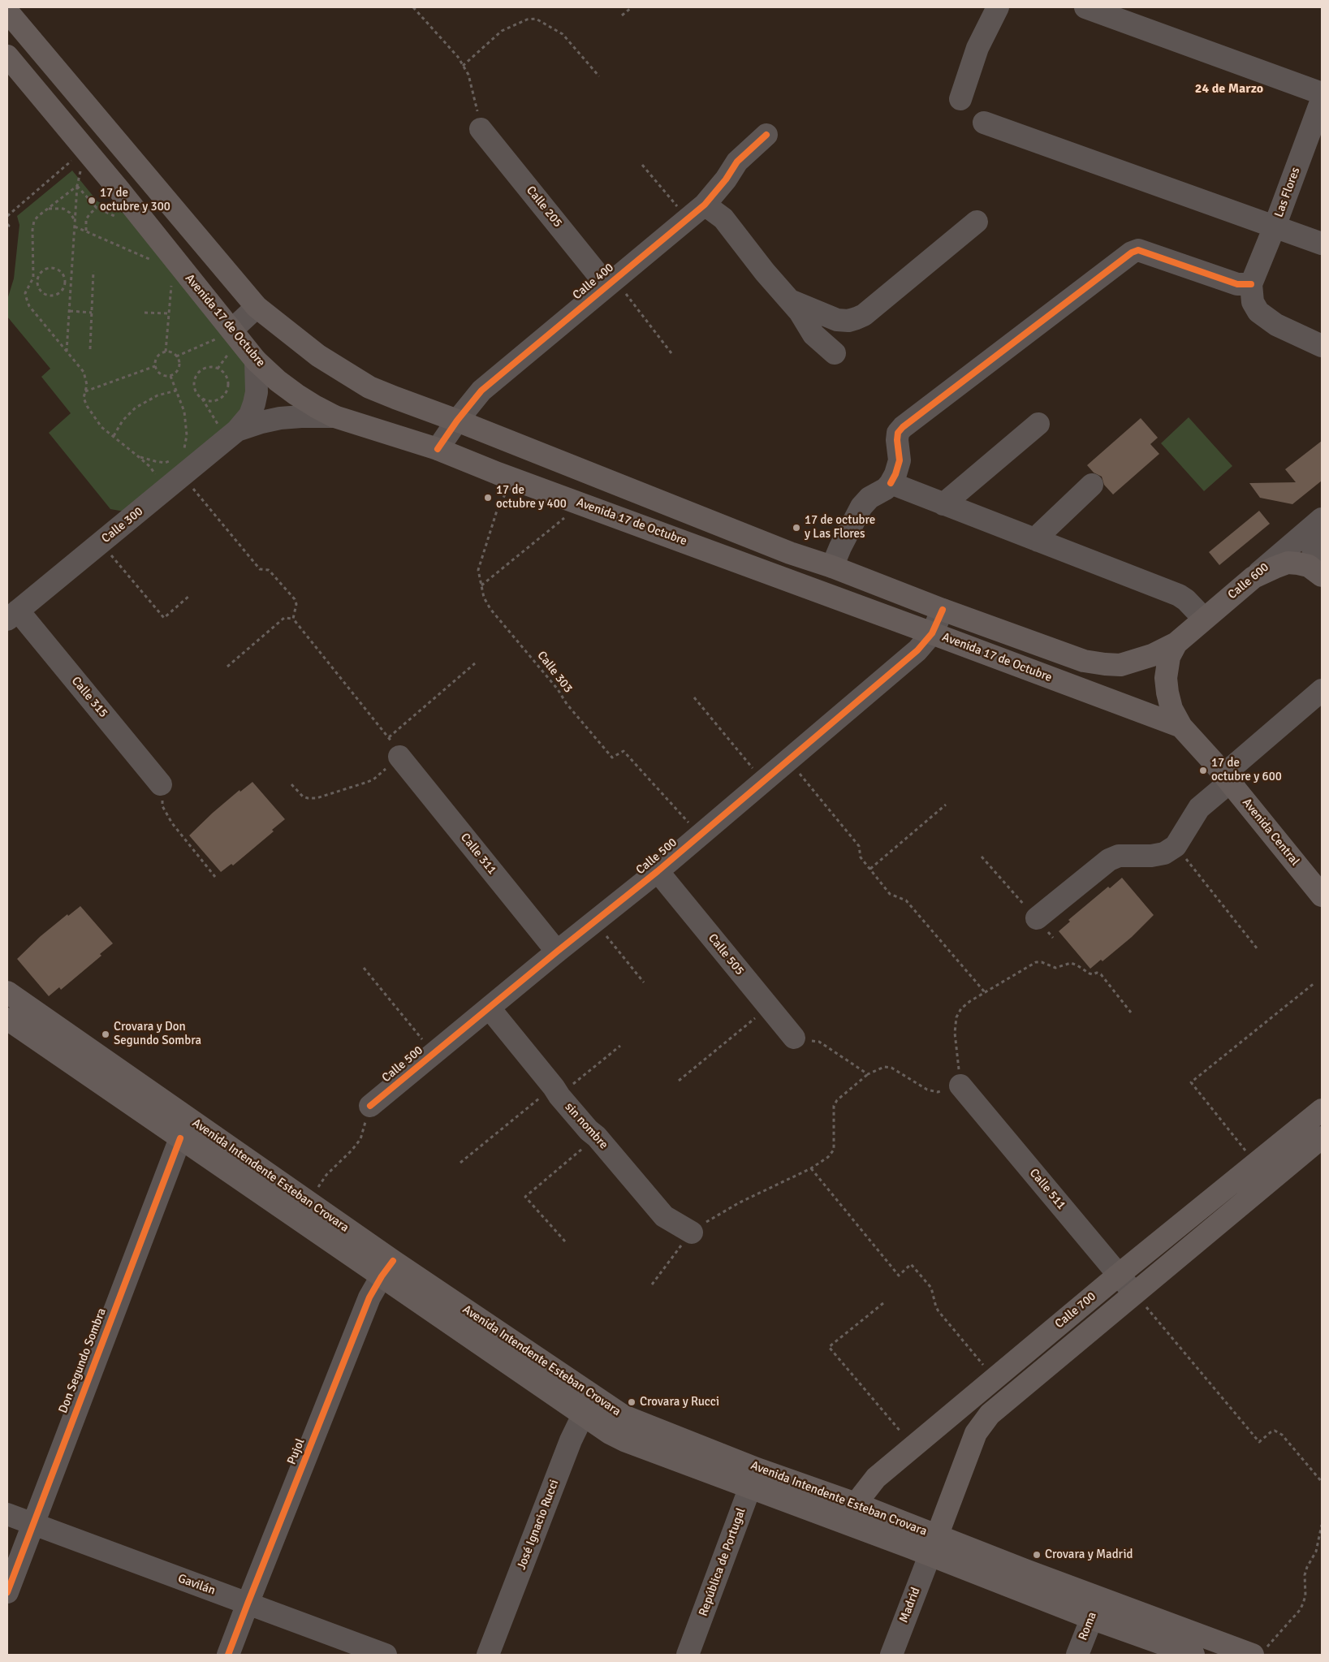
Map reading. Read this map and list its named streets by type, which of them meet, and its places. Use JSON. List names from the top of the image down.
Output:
{
  "streets": {
    "main road": [
      "Avenida 17 de Octubre",
      "Calle 600",
      "Avenida Central",
      "Avenida Intendente Esteban Crovara",
      "Calle 700"
    ],
    "street": [
      "Las Flores",
      "Calle 205",
      "Calle 400",
      "Calle 300",
      "Calle 315",
      "Calle 311",
      "Calle 500",
      "Calle 505",
      "sin nombre",
      "Calle 511",
      "Don Segundo Sombra",
      "Pujol",
      "José Ignacio Rucci",
      "República de Portugal",
      "Gavilán",
      "Madrid",
      "Roma"
    ],
    "path": ["Calle 303"]
  },
  "crossings": [
    ["Calle 205", "Calle 400"],
    ["Calle 400", "Avenida 17 de Octubre"],
    ["Avenida 17 de Octubre", "Calle 600"],
    ["Avenida 17 de Octubre", "Calle 303"],
    ["Avenida 17 de Octubre", "Avenida Central"],
    ["Avenida 17 de Octubre", "Calle 500"],
    ["Calle 300", "Calle 315"],
    ["Calle 600", "Avenida Central"],
    ["Calle 303", "Calle 500"],
    ["Calle 311", "Calle 500"],
    ["Calle 500", "Calle 505"],
    ["Calle 500", "sin nombre"],
    ["Avenida Intendente Esteban Crovara", "Calle 700"],
    ["Avenida Intendente Esteban Crovara", "Don Segundo Sombra"],
    ["Avenida Intendente Esteban Crovara", "Pujol"],
    ["Avenida Intendente Esteban Crovara", "José Ignacio Rucci"],
    ["Avenida Intendente Esteban Crovara", "República de Portugal"],
    ["Avenida Intendente Esteban Crovara", "Madrid"],
    ["Avenida Intendente Esteban Crovara", "Roma"],
    ["Calle 511", "Calle 700"],
    ["Calle 700", "Madrid"],
    ["Don Segundo Sombra", "Gavilán"],
    ["Pujol", "Gavilán"]
  ],
  "districts": ["24 de Marzo"],
  "places": [
    "17 de octubre y 300",
    "17 de octubre y 400",
    "17 de octubre y Las Flores",
    "17 de octubre y 600",
    "Crovara y Don Segundo Sombra",
    "Crovara y Rucci",
    "Crovara y Madrid"
  ]
}
